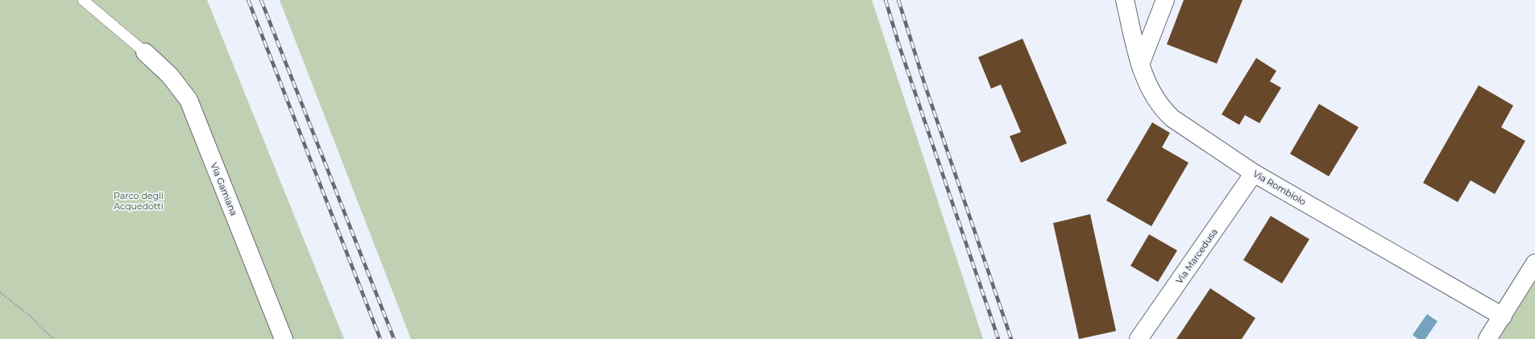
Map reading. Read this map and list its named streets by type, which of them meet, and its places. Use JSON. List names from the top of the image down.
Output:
{
  "streets": {
    "street": ["Via Rombiolo", "Via Gamiana", "Via Marcedusa"]
  },
  "crossings": [
    ["Via Rombiolo", "Via Marcedusa"]
  ],
  "parks": ["Parco degli Acquedotti"]
}
